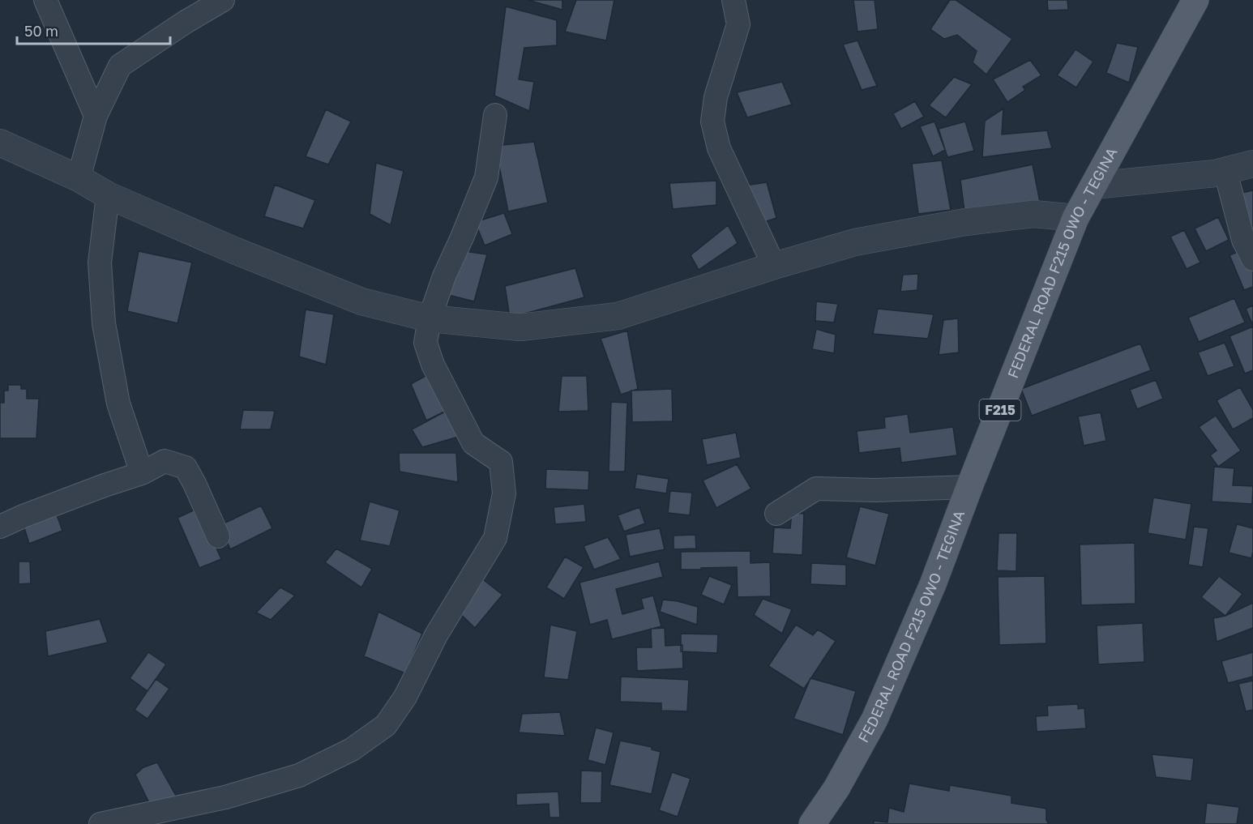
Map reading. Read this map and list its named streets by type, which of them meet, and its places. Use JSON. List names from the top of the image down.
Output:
{
  "streets": {
    "main road": ["FEDERAL ROAD F215 OWO - TEGINA", "F215"]
  },
  "scale_bar": "50 m"
}
